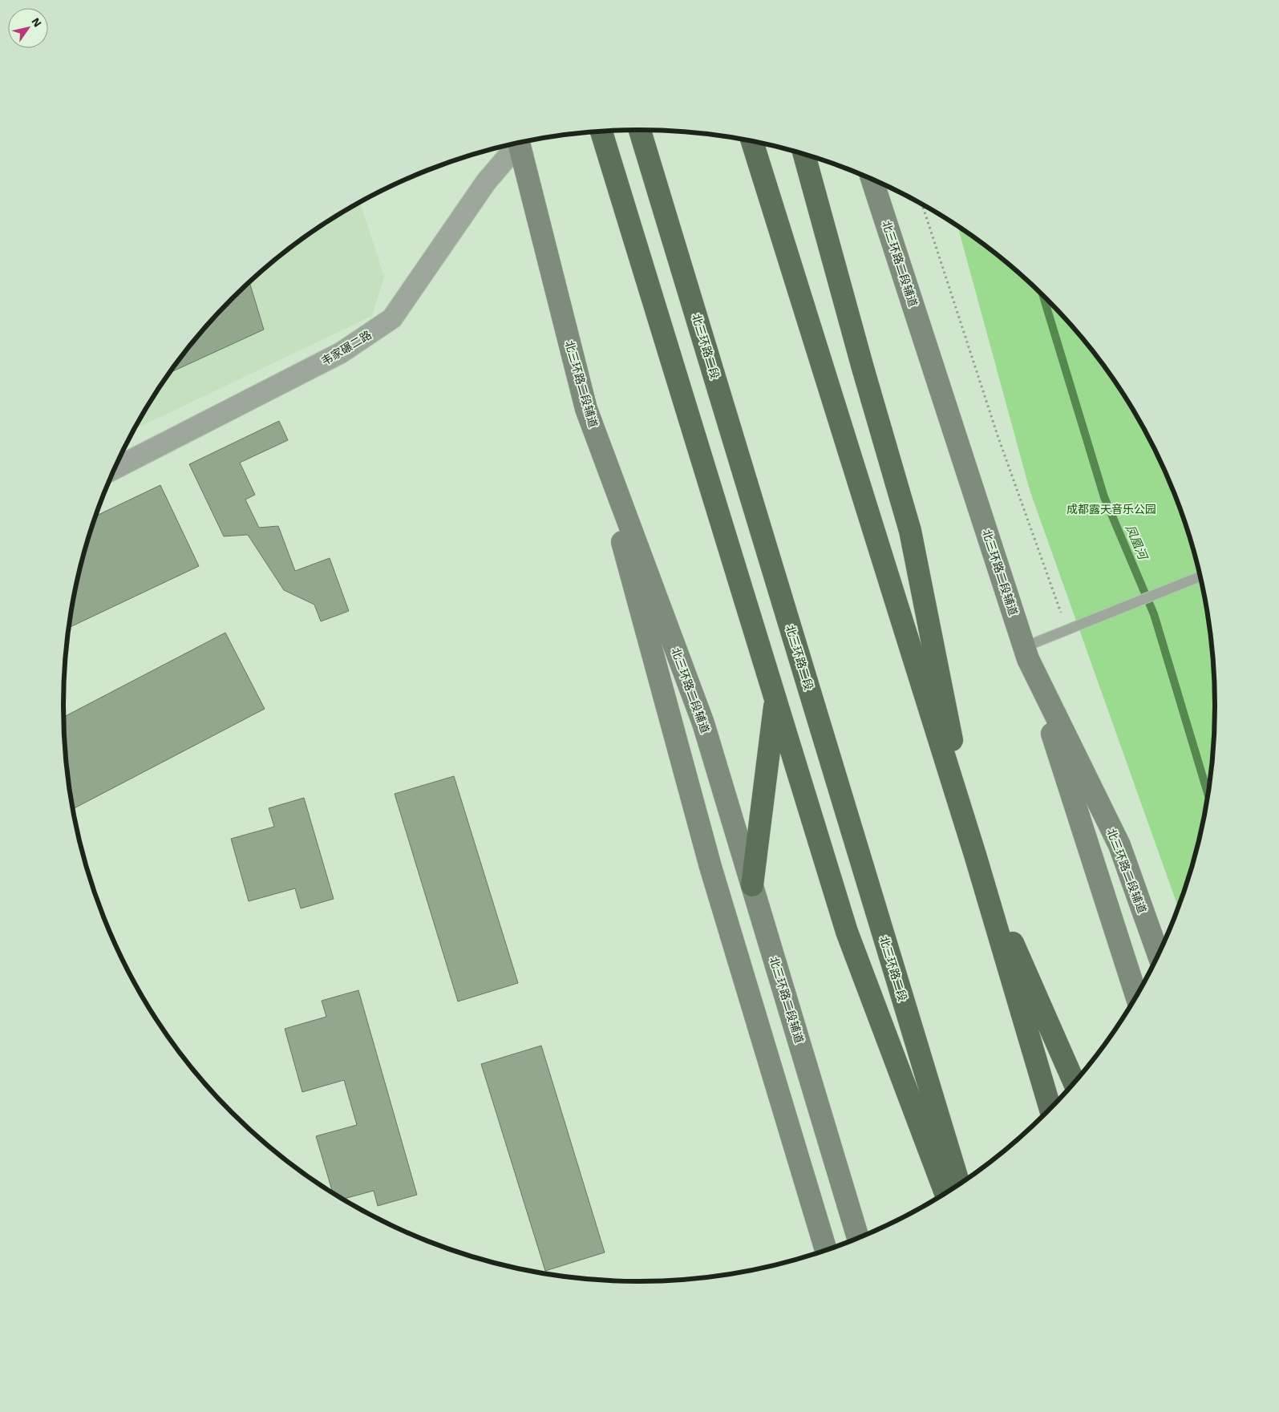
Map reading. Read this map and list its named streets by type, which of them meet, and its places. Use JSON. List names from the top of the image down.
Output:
{
  "streets": {
    "highway": ["北三环路二段"],
    "main road": ["北三环路二段辅道"],
    "street": ["韦家碾二路"]
  },
  "water": ["凤凰河"],
  "parks": ["成都露天音乐公园"],
  "north": "top right"
}
